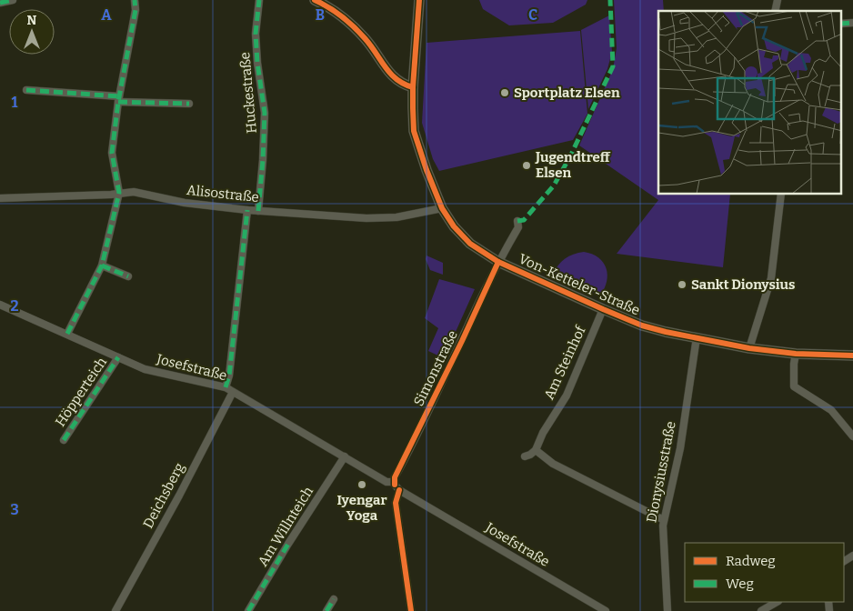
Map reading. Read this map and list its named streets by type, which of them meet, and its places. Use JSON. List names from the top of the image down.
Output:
{
  "streets": {
    "street": [
      "Huckestraße",
      "Alisostraße",
      "Von-Ketteler-Straße",
      "Am Steinhof",
      "Josefstraße",
      "Simonstraße",
      "Höpperteich",
      "Dionysiusstraße",
      "Deichsberg",
      "Am Willnteich"
    ]
  },
  "crossings": [
    ["Huckestraße", "Alisostraße"],
    ["Alisostraße", "Von-Ketteler-Straße"],
    ["Von-Ketteler-Straße", "Am Steinhof"],
    ["Von-Ketteler-Straße", "Simonstraße"],
    ["Von-Ketteler-Straße", "Dionysiusstraße"],
    ["Josefstraße", "Simonstraße"],
    ["Josefstraße", "Höpperteich"],
    ["Josefstraße", "Deichsberg"],
    ["Josefstraße", "Am Willnteich"]
  ],
  "places": [
    "Sportplatz Elsen",
    "Jugendtreff Elsen",
    "Sankt Dionysius",
    "Iyengar Yoga"
  ],
  "legend": ["Radweg", "Weg"],
  "north": "top",
  "grid": {
    "columns": ["A", "B", "C"],
    "rows": ["1", "2", "3"]
  }
}
